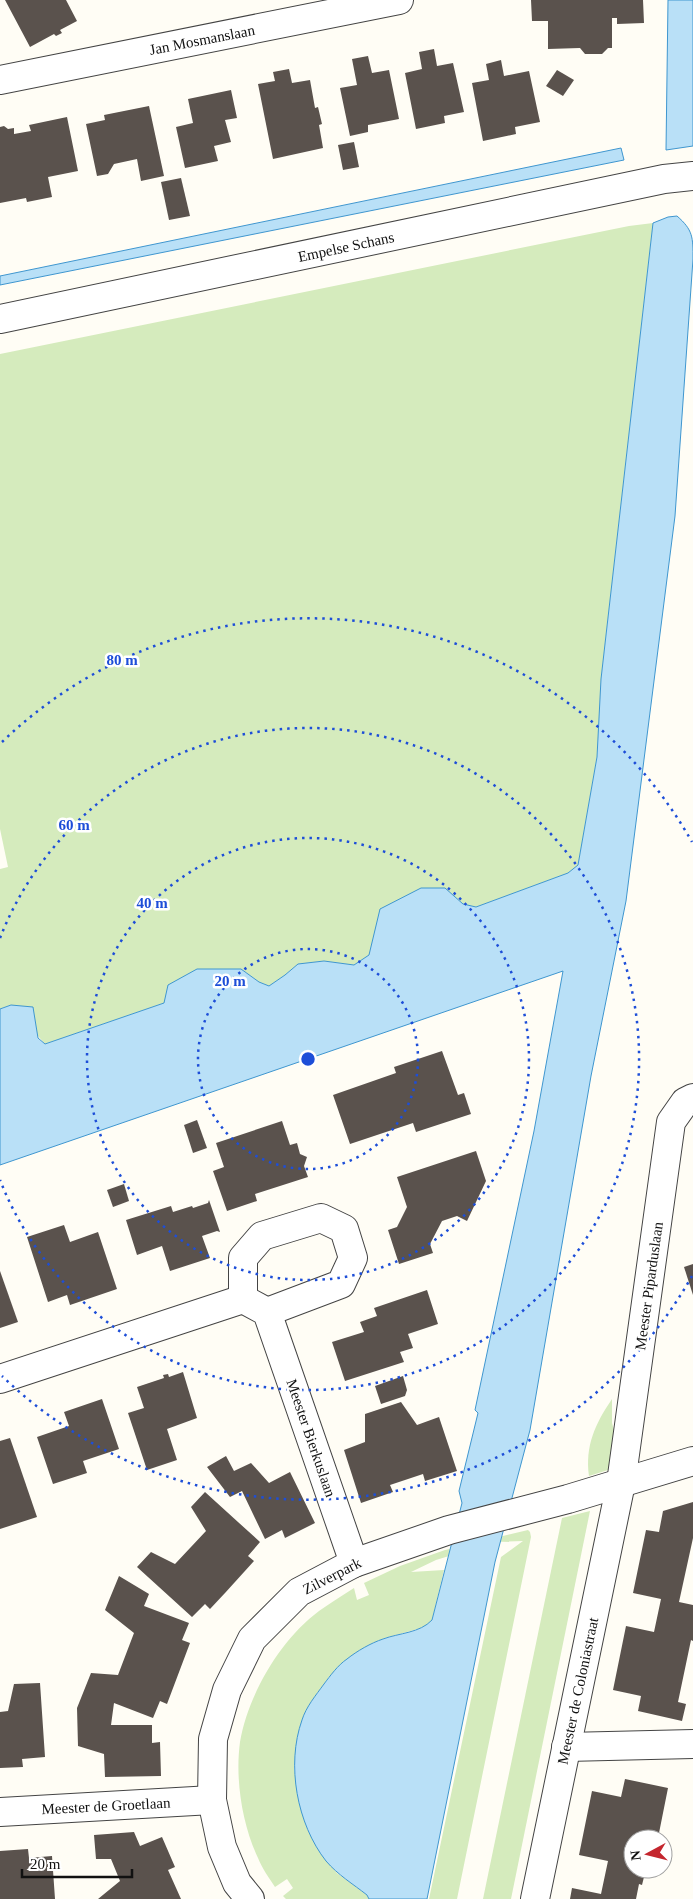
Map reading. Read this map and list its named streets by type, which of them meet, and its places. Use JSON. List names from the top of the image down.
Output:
{
  "streets": {
    "street": [
      "Jan Mosmanslaan",
      "Empelse Schans",
      "Meester Piparduslaan",
      "Meester Bierkuslaan",
      "Zilverpark",
      "Meester de Coloniastraat",
      "Meester de Groetlaan"
    ]
  },
  "crossings": [
    ["Meester Piparduslaan", "Zilverpark"],
    ["Meester Piparduslaan", "Meester de Coloniastraat"],
    ["Meester Bierkuslaan", "Zilverpark"],
    ["Zilverpark", "Meester de Coloniastraat"],
    ["Zilverpark", "Meester de Groetlaan"]
  ],
  "scale_bar": "20 m",
  "north": "left",
  "rings": [
    "80 m",
    "60 m",
    "40 m",
    "20 m"
  ]
}
